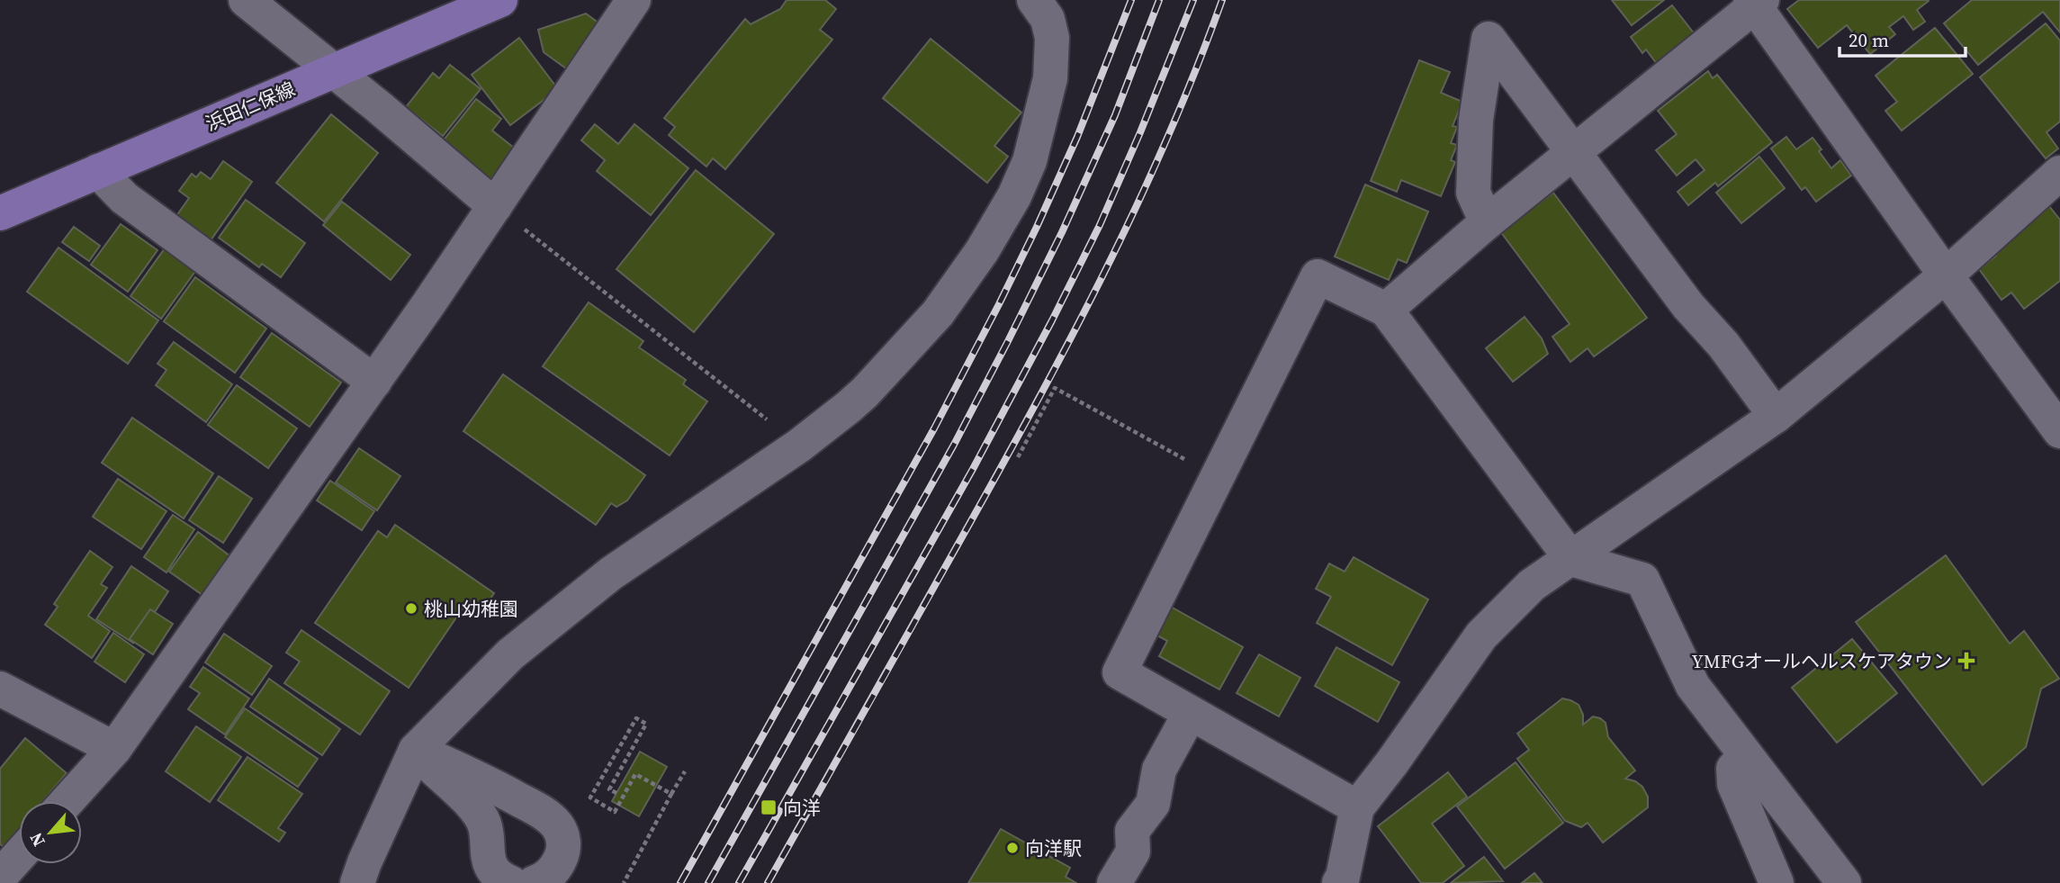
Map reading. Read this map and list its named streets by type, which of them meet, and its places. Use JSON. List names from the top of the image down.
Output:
{
  "streets": {
    "main road": ["浜田仁保線"]
  },
  "places": {
    "other": ["桃山幼稚園", "向洋駅"],
    "health": ["YMFGオールヘルスケアタウン"],
    "transit": ["向洋"]
  },
  "scale_bar": "20 m",
  "north": "bottom left"
}
